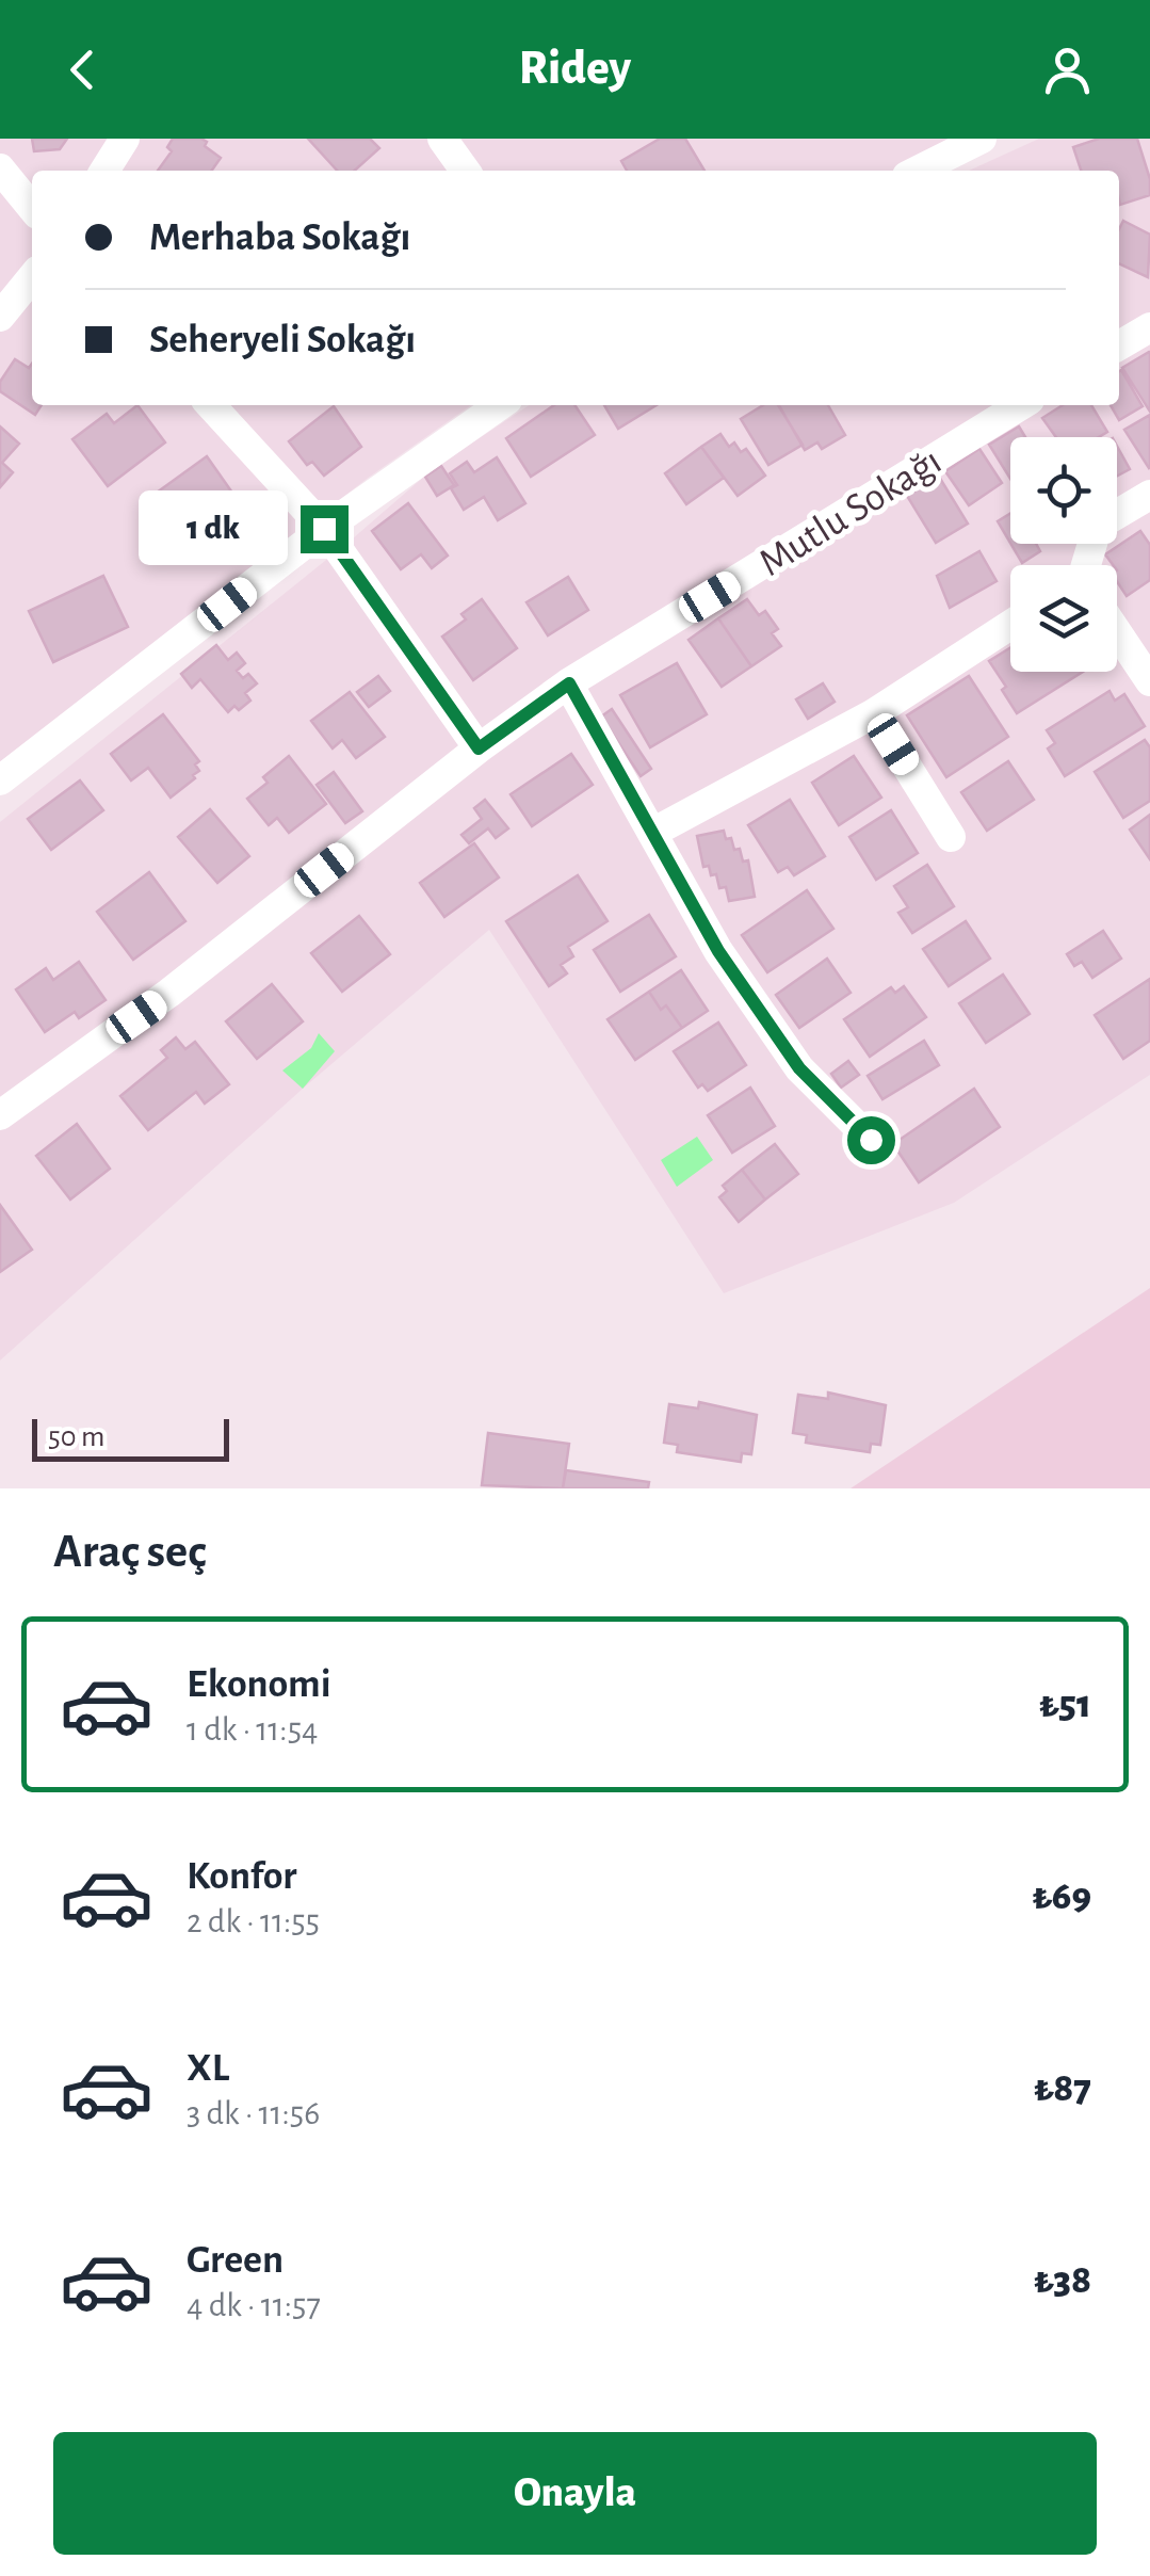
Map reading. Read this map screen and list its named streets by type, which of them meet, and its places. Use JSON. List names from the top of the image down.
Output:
{
  "streets": {
    "street": ["Mutlu Sokağı"]
  },
  "scale_bar": "50 m",
  "page": {
    "header": "Ridey",
    "banner": ["Merhaba Sokağı", "Seheryeli Sokağı"],
    "bubble": "1 dk",
    "scale": "50 m",
    "heading": "Araç seç",
    "list": [
      {
        "name": "Ekonomi",
        "note": "1 dk · 11:54",
        "value": "₺51"
      },
      {
        "name": "Konfor",
        "note": "2 dk · 11:55",
        "value": "₺69"
      },
      {
        "name": "XL",
        "note": "3 dk · 11:56",
        "value": "₺87"
      },
      {
        "name": "Green",
        "note": "4 dk · 11:57",
        "value": "₺38"
      }
    ],
    "buttons": "Onayla"
  }
}
